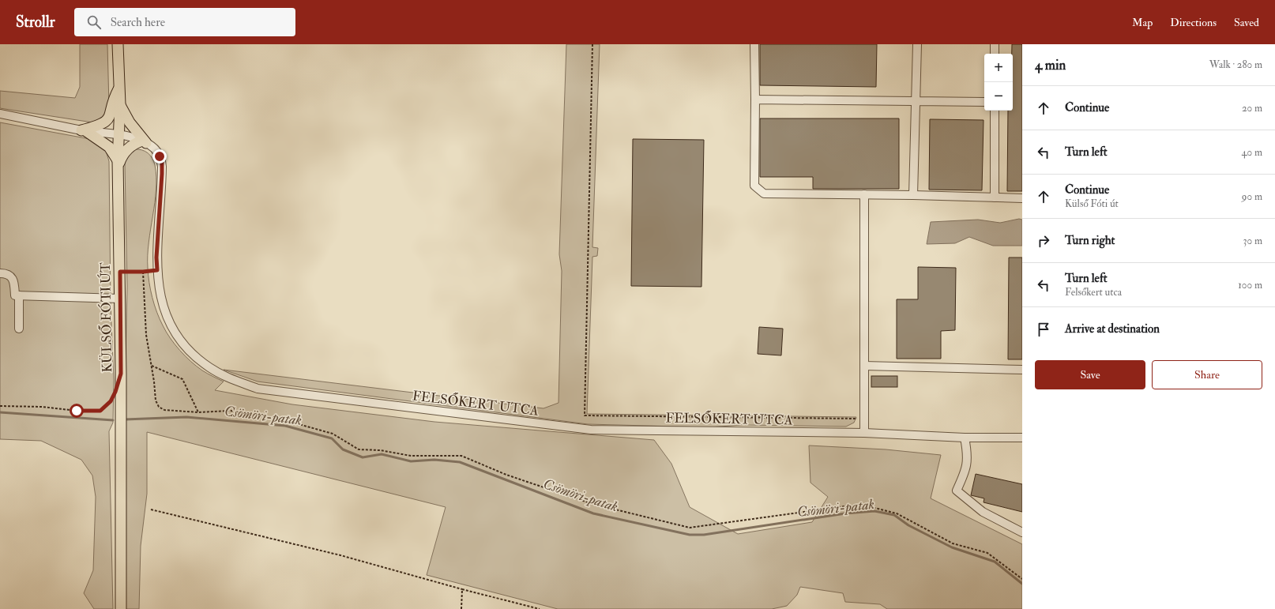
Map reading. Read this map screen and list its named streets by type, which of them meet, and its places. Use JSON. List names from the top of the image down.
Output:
{
  "streets": {
    "main road": ["KÜLSŐ FÓTI ÚT"],
    "street": ["FELSŐKERT UTCA"]
  },
  "crossings": [
    ["KÜLSŐ FÓTI ÚT", "FELSŐKERT UTCA"]
  ],
  "water": ["Csömöri-patak"],
  "page": {
    "header": "Strollr",
    "search": "Search here",
    "nav": ["Map", "Directions", "Saved"],
    "heading": ["4 min", "Walk · 280 m"],
    "map_buttons": ["+", "−"],
    "list": [
      ["Continue", "20 m"],
      ["Turn left", "40 m"],
      ["Continue", "Külső Fóti út", "90 m"],
      ["Turn right", "30 m"],
      ["Turn left", "Felsőkert utca", "100 m"],
      "Arrive at destination"
    ],
    "buttons": ["Save", "Share"]
  }
}
